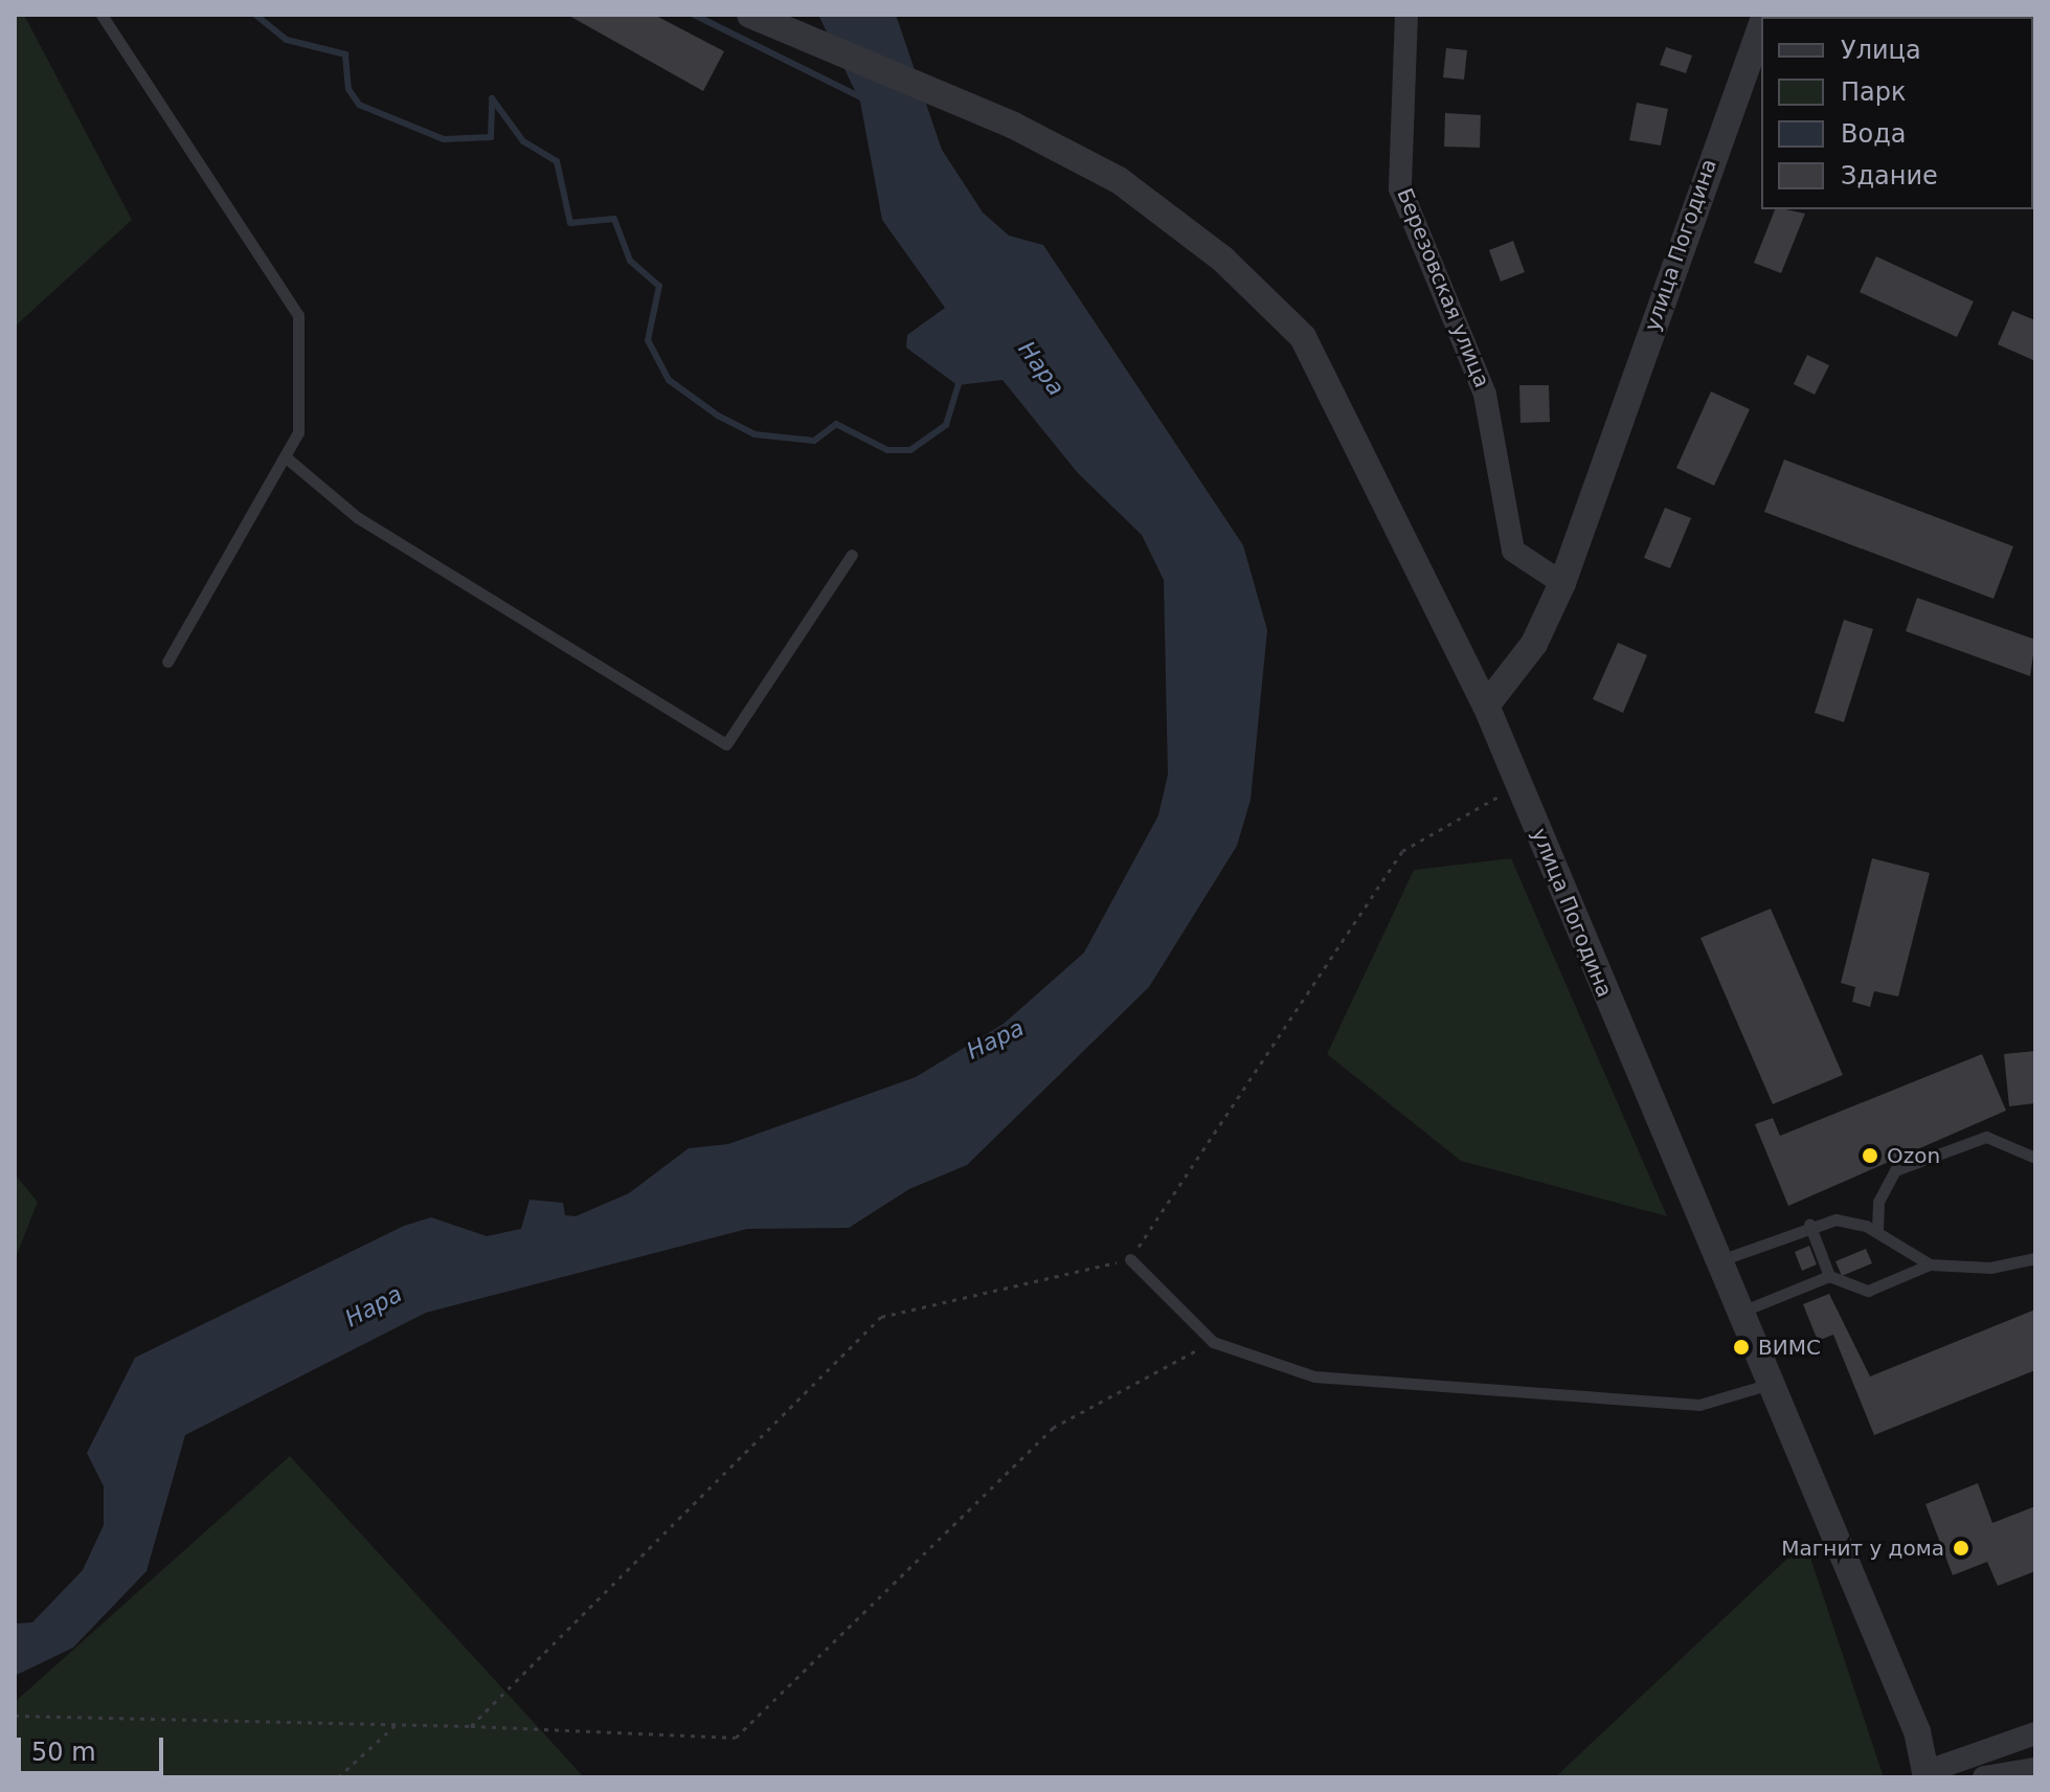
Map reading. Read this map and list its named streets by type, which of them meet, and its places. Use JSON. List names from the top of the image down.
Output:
{
  "streets": {
    "street": ["улица Погодина", "Березовская улица"]
  },
  "crossings": [
    ["улица Погодина", "Березовская улица"]
  ],
  "water": ["Нара"],
  "places": ["Ozon", "ВИМС", "Магнит у дома"],
  "legend": [
    "Улица",
    "Парк",
    "Вода",
    "Здание"
  ],
  "scale_bar": "50 m"
}
